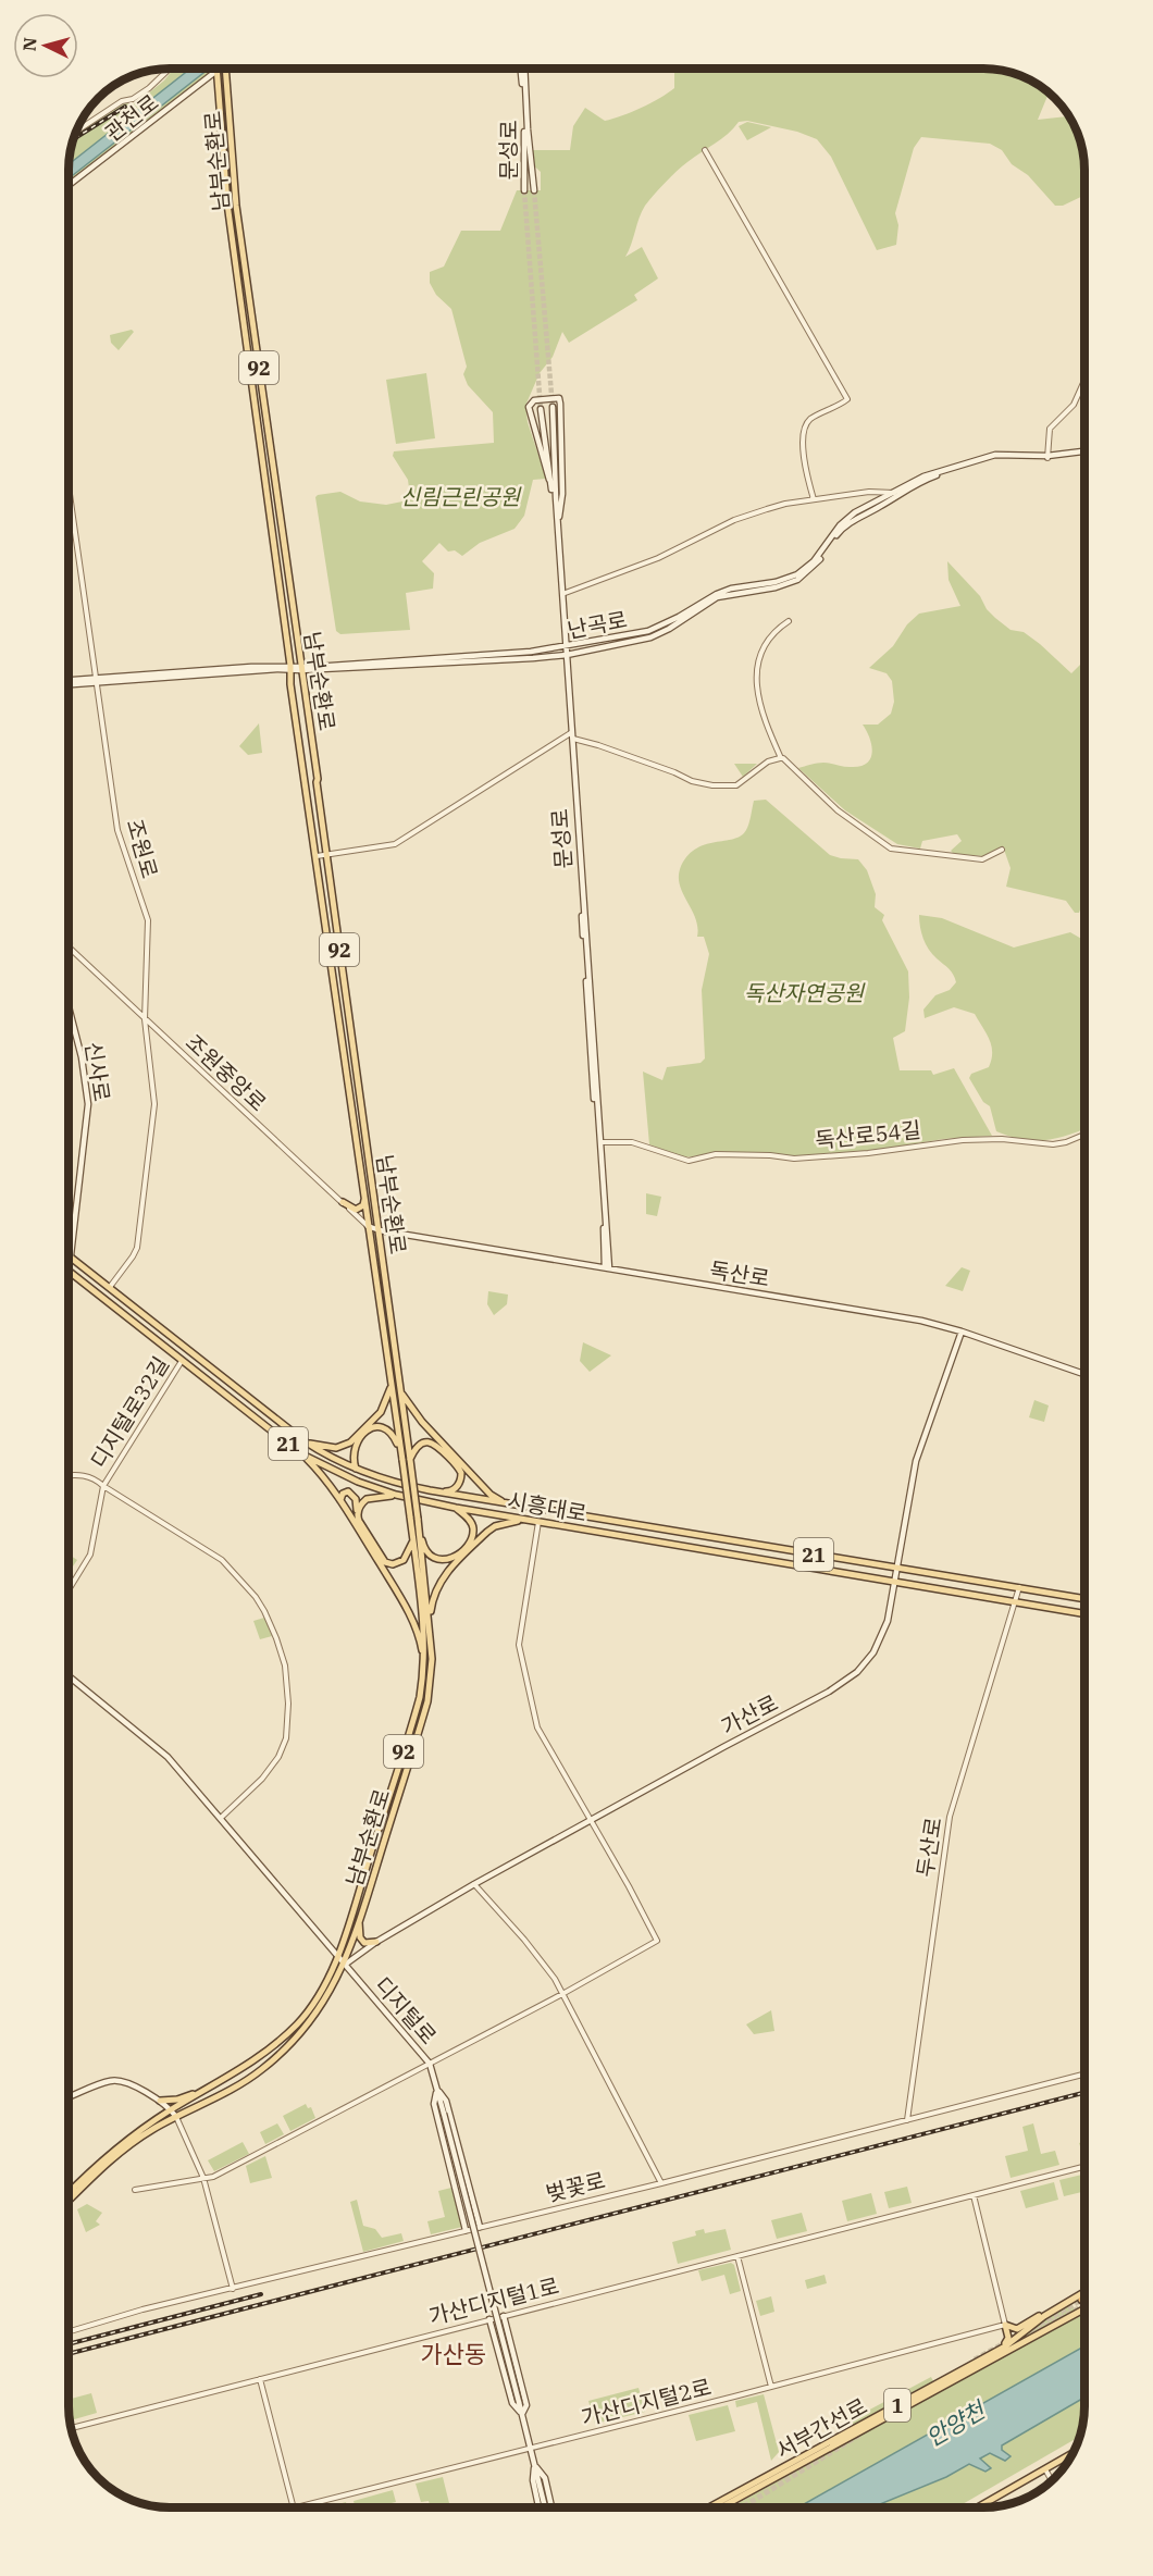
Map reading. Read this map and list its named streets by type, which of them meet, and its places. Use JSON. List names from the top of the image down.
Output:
{
  "streets": {
    "main road": [
      "관천로",
      "문성로",
      "남부순환로",
      "92",
      "난곡로",
      "신사로",
      "독산로",
      "디지털로32길",
      "21",
      "시흥대로",
      "가산로",
      "디지털로",
      "1",
      "서부간선로"
    ],
    "street": [
      "조원로",
      "조원중앙로",
      "독산로54길",
      "두산로",
      "벚꽃로",
      "가산디지털1로",
      "가산디지털2로"
    ]
  },
  "crossings": [
    ["문성로", "난곡로"],
    ["문성로", "독산로54길"],
    ["문성로", "독산로"],
    ["남부순환로", "난곡로"],
    ["남부순환로", "조원중앙로"],
    ["남부순환로", "독산로"],
    ["남부순환로", "가산로"],
    ["남부순환로", "디지털로"],
    ["난곡로", "조원로"],
    ["조원로", "조원중앙로"],
    ["조원로", "시흥대로"],
    ["신사로", "시흥대로"],
    ["조원중앙로", "독산로"],
    ["독산로", "가산로"],
    ["디지털로32길", "시흥대로"],
    ["시흥대로", "가산로"],
    ["시흥대로", "두산로"],
    ["가산로", "디지털로"],
    ["두산로", "벚꽃로"],
    ["디지털로", "가산디지털2로"]
  ],
  "districts": ["가산동"],
  "water": ["안양천"],
  "parks": ["신림근린공원", "독산자연공원"],
  "north": "left"
}
